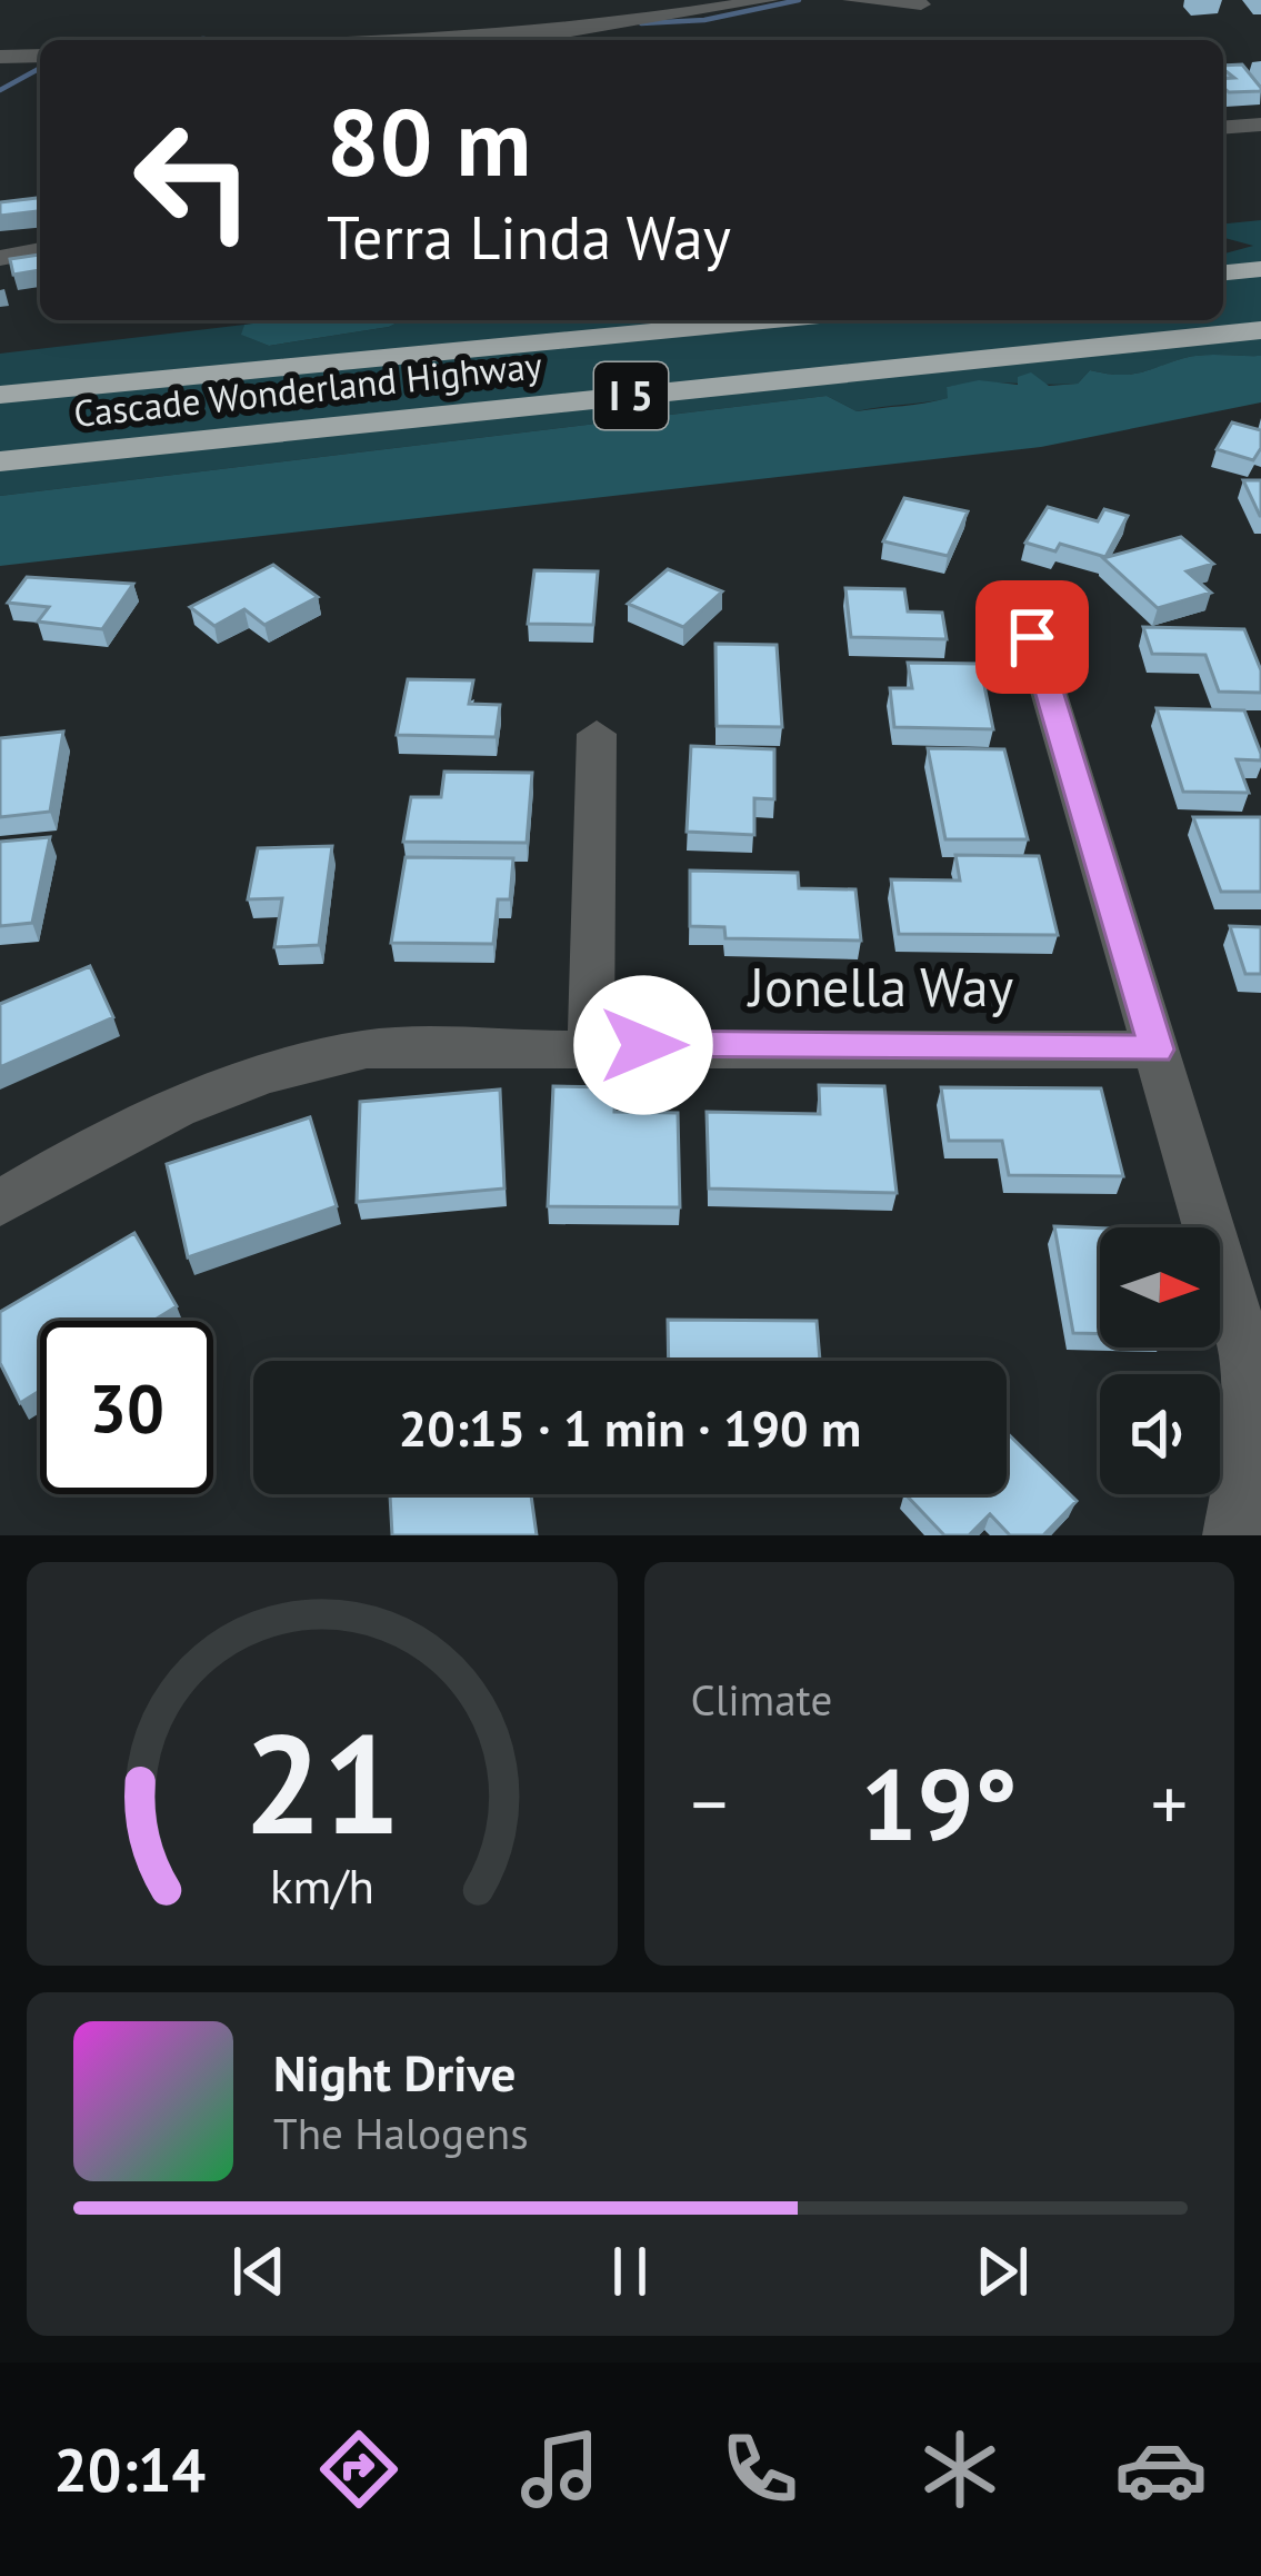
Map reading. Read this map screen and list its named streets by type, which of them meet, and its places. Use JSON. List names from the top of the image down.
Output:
{
  "streets": {
    "highway": ["Cascade Wonderland Highway", "I 5"],
    "street": ["Jonella Way"]
  },
  "north": "right",
  "page": {
    "turn": ["80 m", "Terra Linda Way"],
    "limit": "30",
    "trip": "20:15 · 1 min · 190 m",
    "tile": "Climate",
    "heat": ["−", "19°", "+"],
    "song": ["Night Drive", "The Halogens"],
    "tabs": "20:14",
    "gauge": ["21", "km/h"]
  }
}
